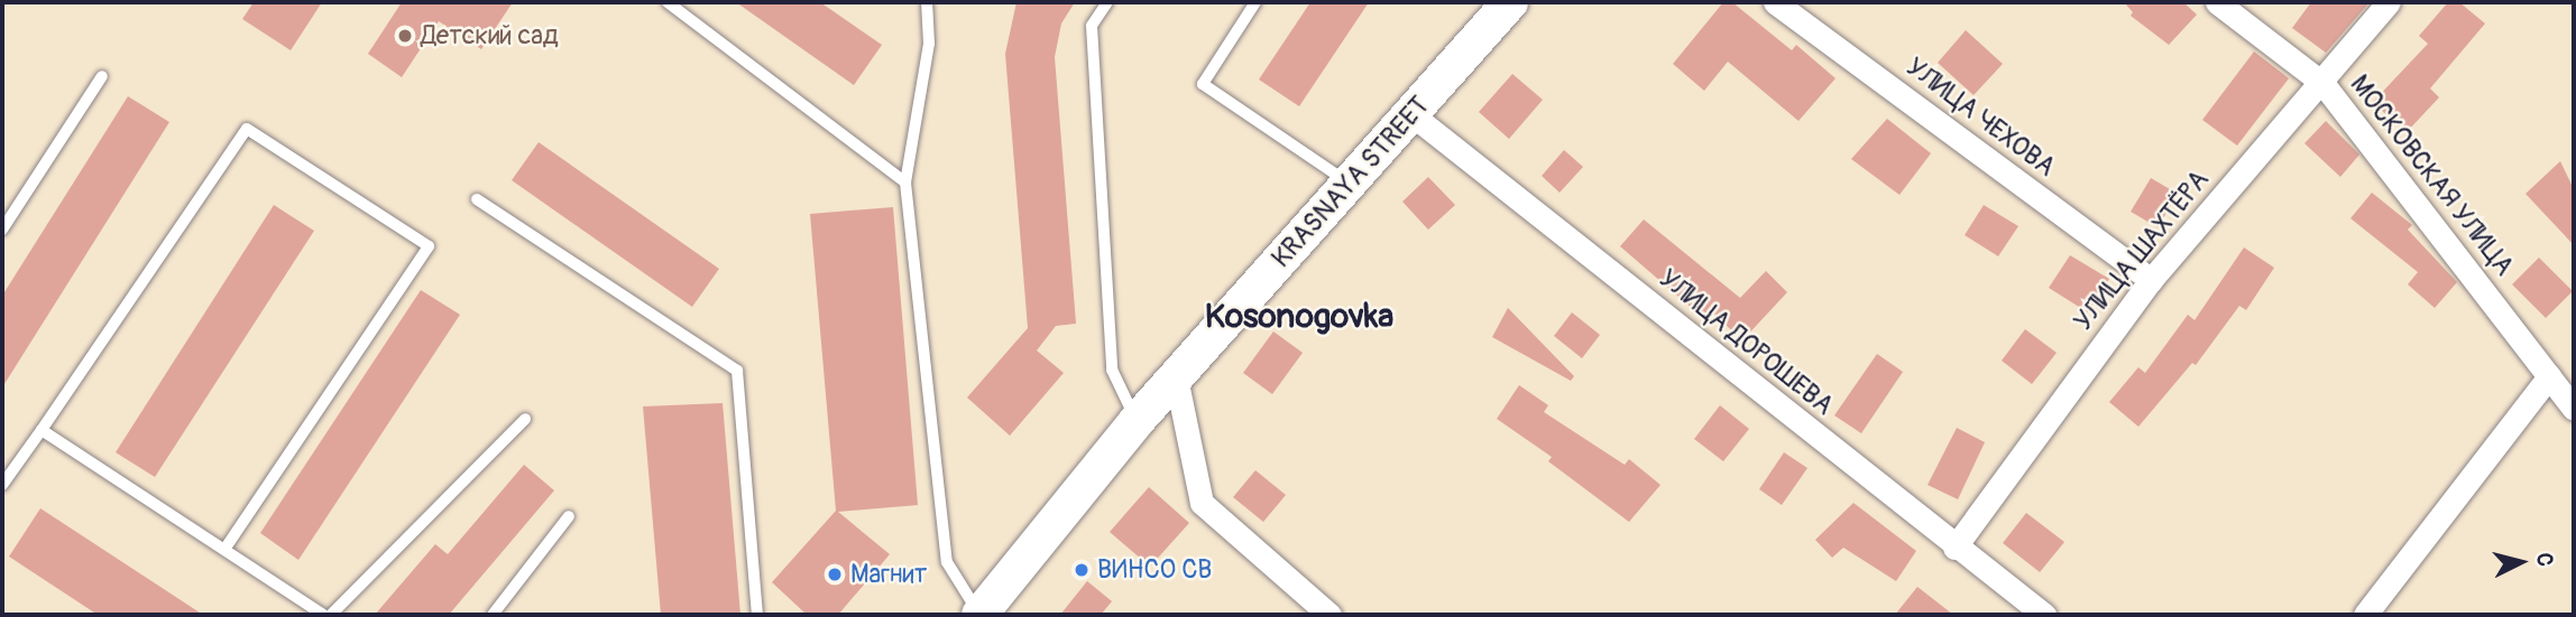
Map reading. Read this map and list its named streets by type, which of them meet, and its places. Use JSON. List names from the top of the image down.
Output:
{
  "streets": {
    "street": [
      "УЛИЦА ЧЕХОВА",
      "МОСКОВСКАЯ УЛИЦА",
      "KRASNAYA STREET",
      "УЛИЦА ШАХТЁРА",
      "УЛИЦА ДОРОШЕВА"
    ]
  },
  "crossings": [
    ["УЛИЦА ЧЕХОВА", "УЛИЦА ШАХТЁРА"],
    ["МОСКОВСКАЯ УЛИЦА", "УЛИЦА ШАХТЁРА"],
    ["KRASNAYA STREET", "УЛИЦА ДОРОШЕВА"],
    ["УЛИЦА ШАХТЁРА", "УЛИЦА ДОРОШЕВА"]
  ],
  "districts": ["Kosonogovka"],
  "places": ["Детский сад", "ВИНСО СВ", "Магнит"],
  "north": "right"
}
